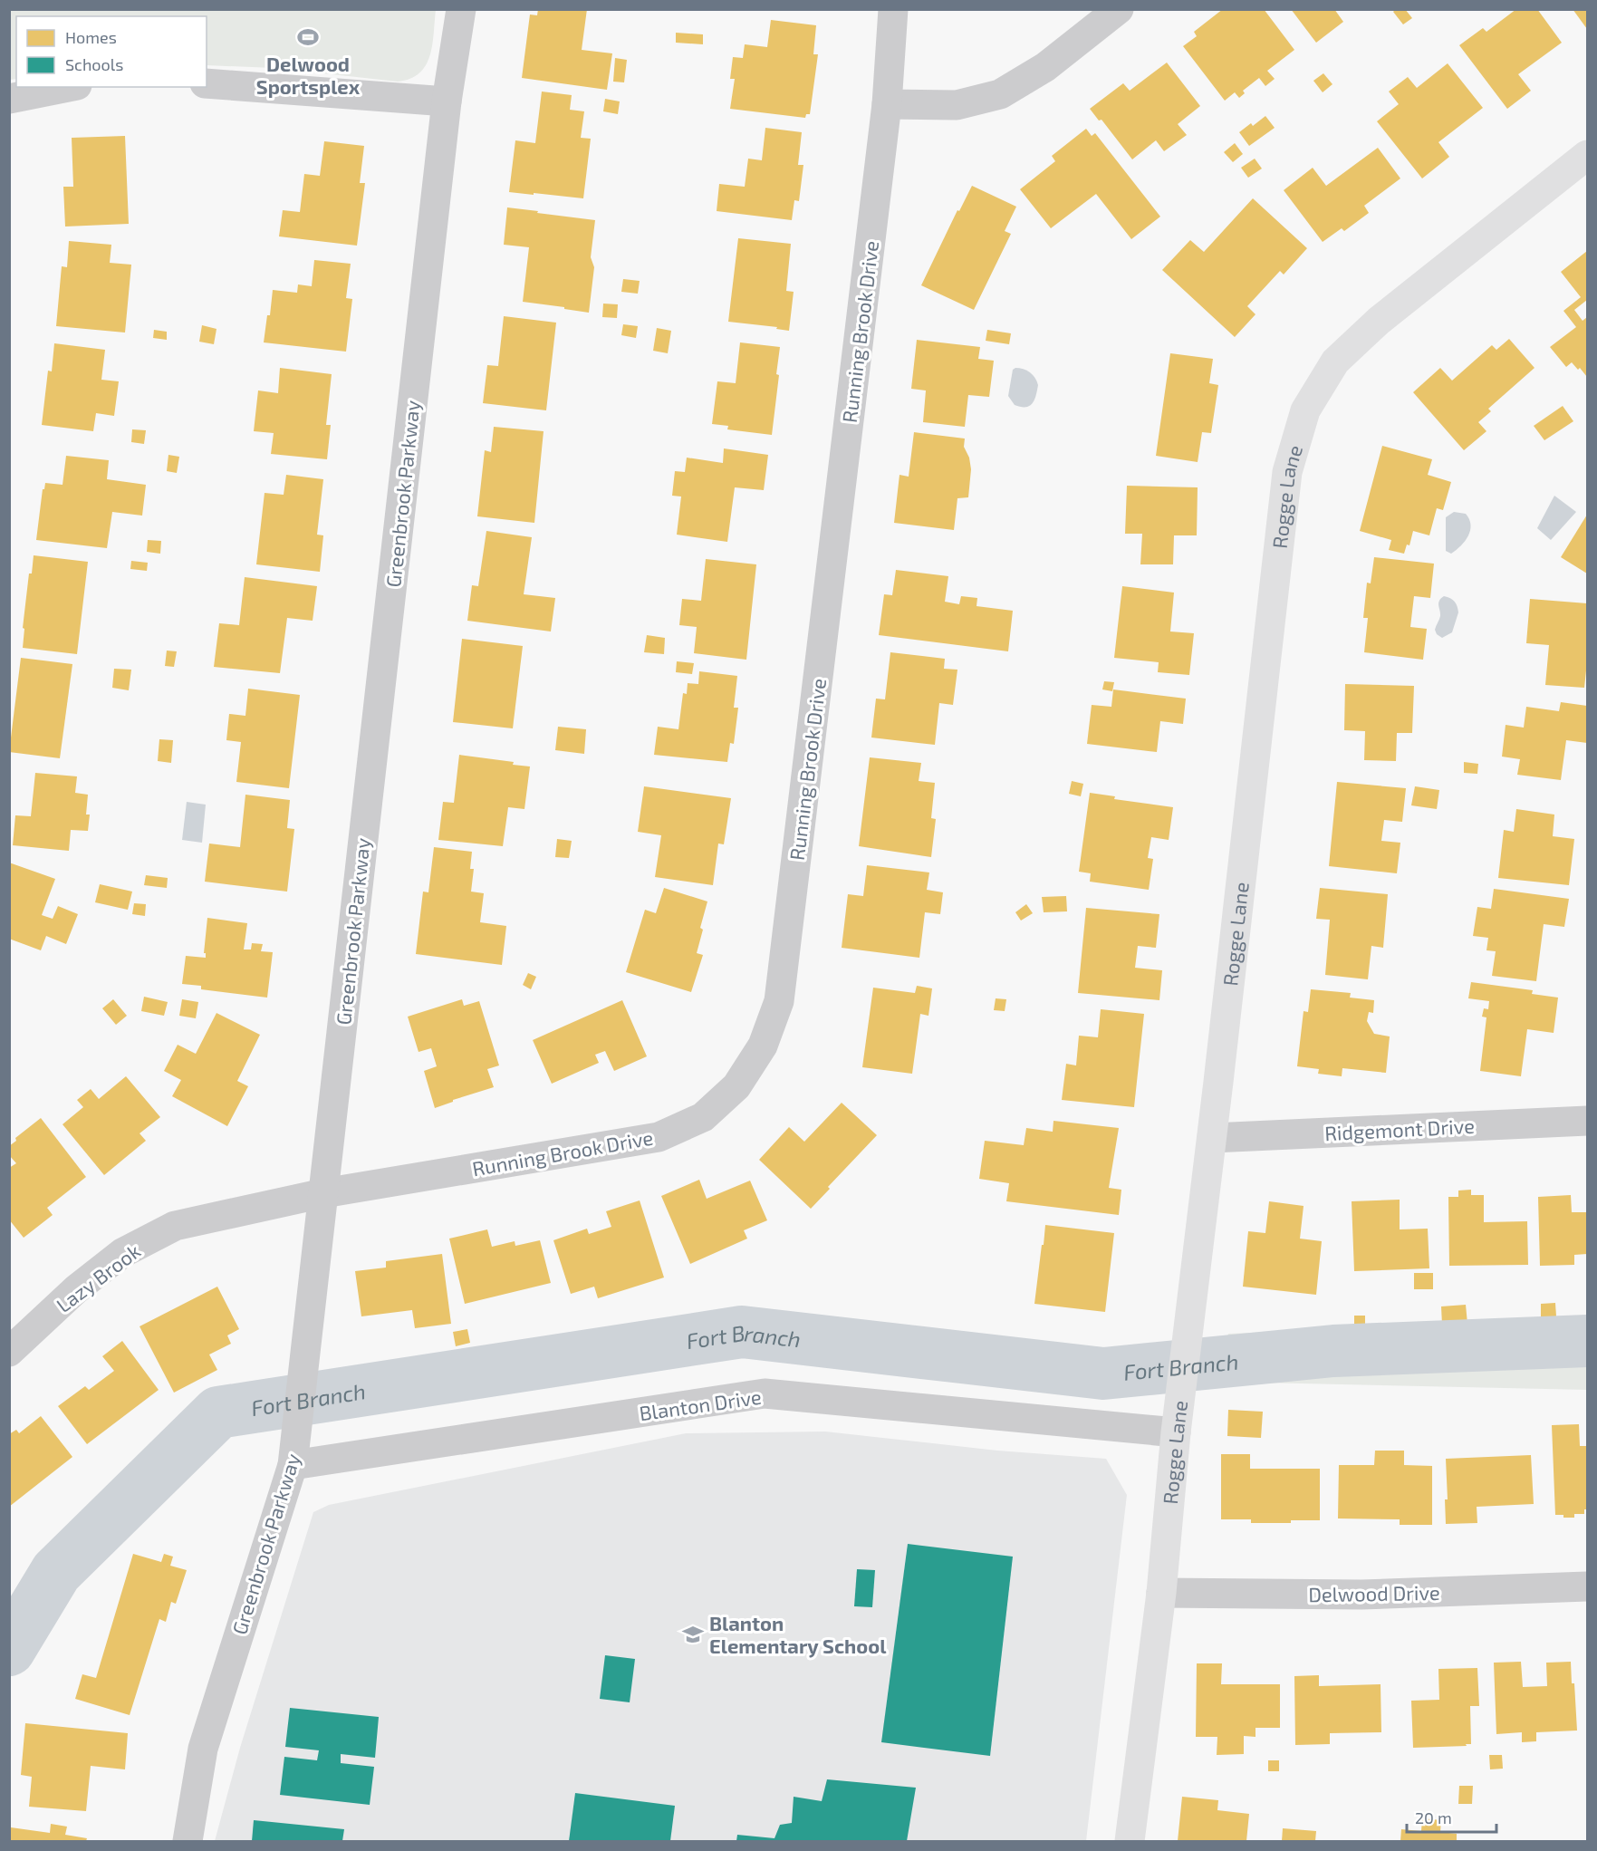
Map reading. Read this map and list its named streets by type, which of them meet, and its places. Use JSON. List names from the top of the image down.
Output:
{
  "streets": {
    "street": [
      "Running Brook Drive",
      "Greenbrook Parkway",
      "Rogge Lane",
      "Ridgemont Drive",
      "Lazy Brook",
      "Blanton Drive",
      "Delwood Drive"
    ]
  },
  "crossings": [
    ["Running Brook Drive", "Greenbrook Parkway"],
    ["Running Brook Drive", "Lazy Brook"],
    ["Greenbrook Parkway", "Lazy Brook"],
    ["Greenbrook Parkway", "Blanton Drive"],
    ["Rogge Lane", "Ridgemont Drive"],
    ["Rogge Lane", "Blanton Drive"],
    ["Rogge Lane", "Delwood Drive"]
  ],
  "water": ["Fort Branch"],
  "places": {
    "sports": ["Delwood Sportsplex"],
    "school or university": ["Blanton Elementary School"]
  },
  "legend": ["Homes", "Schools"],
  "scale_bar": "20 m"
}
